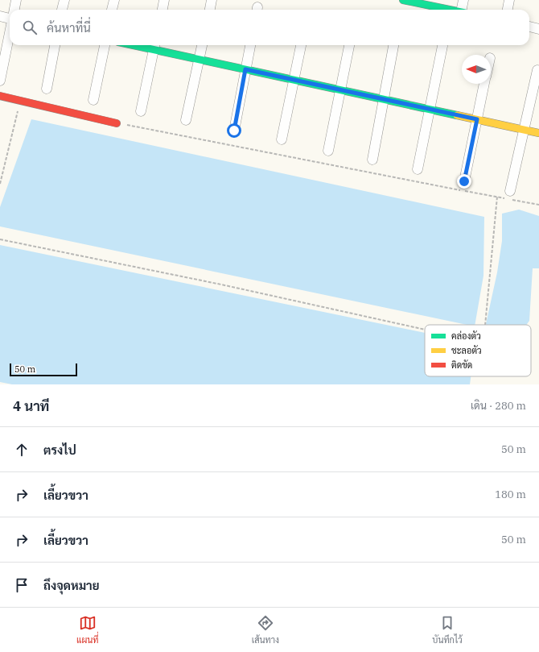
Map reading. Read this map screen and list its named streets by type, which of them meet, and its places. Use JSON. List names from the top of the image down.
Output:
{
  "legend": ["คล่องตัว", "ชะลอตัว", "ติดขัด"],
  "scale_bar": "50 m",
  "north": "left",
  "page": {
    "search": "ค้นหาที่นี่",
    "scale": "50 m",
    "heading": ["4 นาที", "เดิน · 280 m"],
    "list": [
      ["ตรงไป", "50 m"],
      ["เลี้ยวขวา", "180 m"],
      ["เลี้ยวขวา", "50 m"],
      "ถึงจุดหมาย"
    ],
    "nav": ["แผนที่", "เส้นทาง", "บันทึกไว้"]
  }
}
